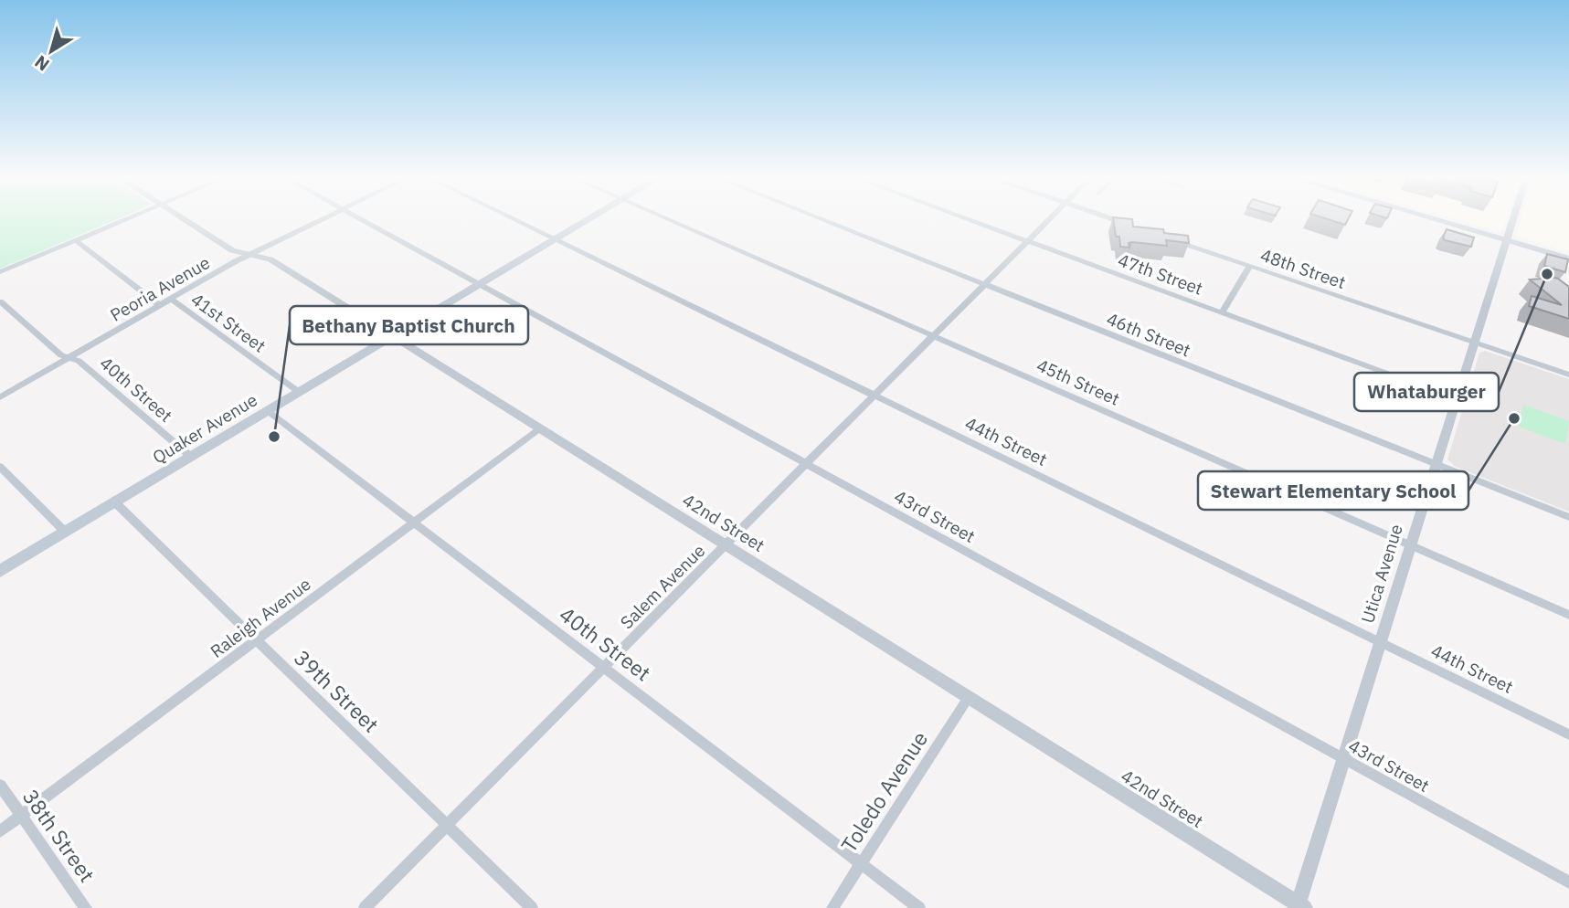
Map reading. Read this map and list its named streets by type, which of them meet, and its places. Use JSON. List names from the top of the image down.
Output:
{
  "streets": {
    "main road": ["Quaker Avenue"],
    "street": [
      "48th Street",
      "47th Street",
      "Peoria Avenue",
      "41st Street",
      "46th Street",
      "45th Street",
      "40th Street",
      "44th Street",
      "43rd Street",
      "42nd Street",
      "Utica Avenue",
      "Salem Avenue",
      "Raleigh Avenue",
      "39th Street",
      "Toledo Avenue",
      "38th Street"
    ]
  },
  "crossings": [
    ["48th Street", "Utica Avenue"],
    ["47th Street", "Utica Avenue"],
    ["47th Street", "Salem Avenue"],
    ["Peoria Avenue", "41st Street"],
    ["Peoria Avenue", "40th Street"],
    ["Peoria Avenue", "42nd Street"],
    ["41st Street", "Quaker Avenue"],
    ["46th Street", "Utica Avenue"],
    ["46th Street", "Salem Avenue"],
    ["45th Street", "Utica Avenue"],
    ["45th Street", "Salem Avenue"],
    ["40th Street", "Quaker Avenue"],
    ["40th Street", "Salem Avenue"],
    ["40th Street", "Raleigh Avenue"],
    ["40th Street", "Toledo Avenue"],
    ["Quaker Avenue", "44th Street"],
    ["Quaker Avenue", "43rd Street"],
    ["Quaker Avenue", "42nd Street"],
    ["Quaker Avenue", "39th Street"],
    ["44th Street", "Utica Avenue"],
    ["44th Street", "Salem Avenue"],
    ["43rd Street", "Utica Avenue"],
    ["43rd Street", "Salem Avenue"],
    ["42nd Street", "Utica Avenue"],
    ["42nd Street", "Salem Avenue"],
    ["42nd Street", "Raleigh Avenue"],
    ["42nd Street", "Toledo Avenue"],
    ["Salem Avenue", "39th Street"],
    ["Raleigh Avenue", "39th Street"],
    ["Raleigh Avenue", "38th Street"]
  ],
  "places": ["Whataburger", "Stewart Elementary School", "Bethany Baptist Church"],
  "north": "bottom left"
}
